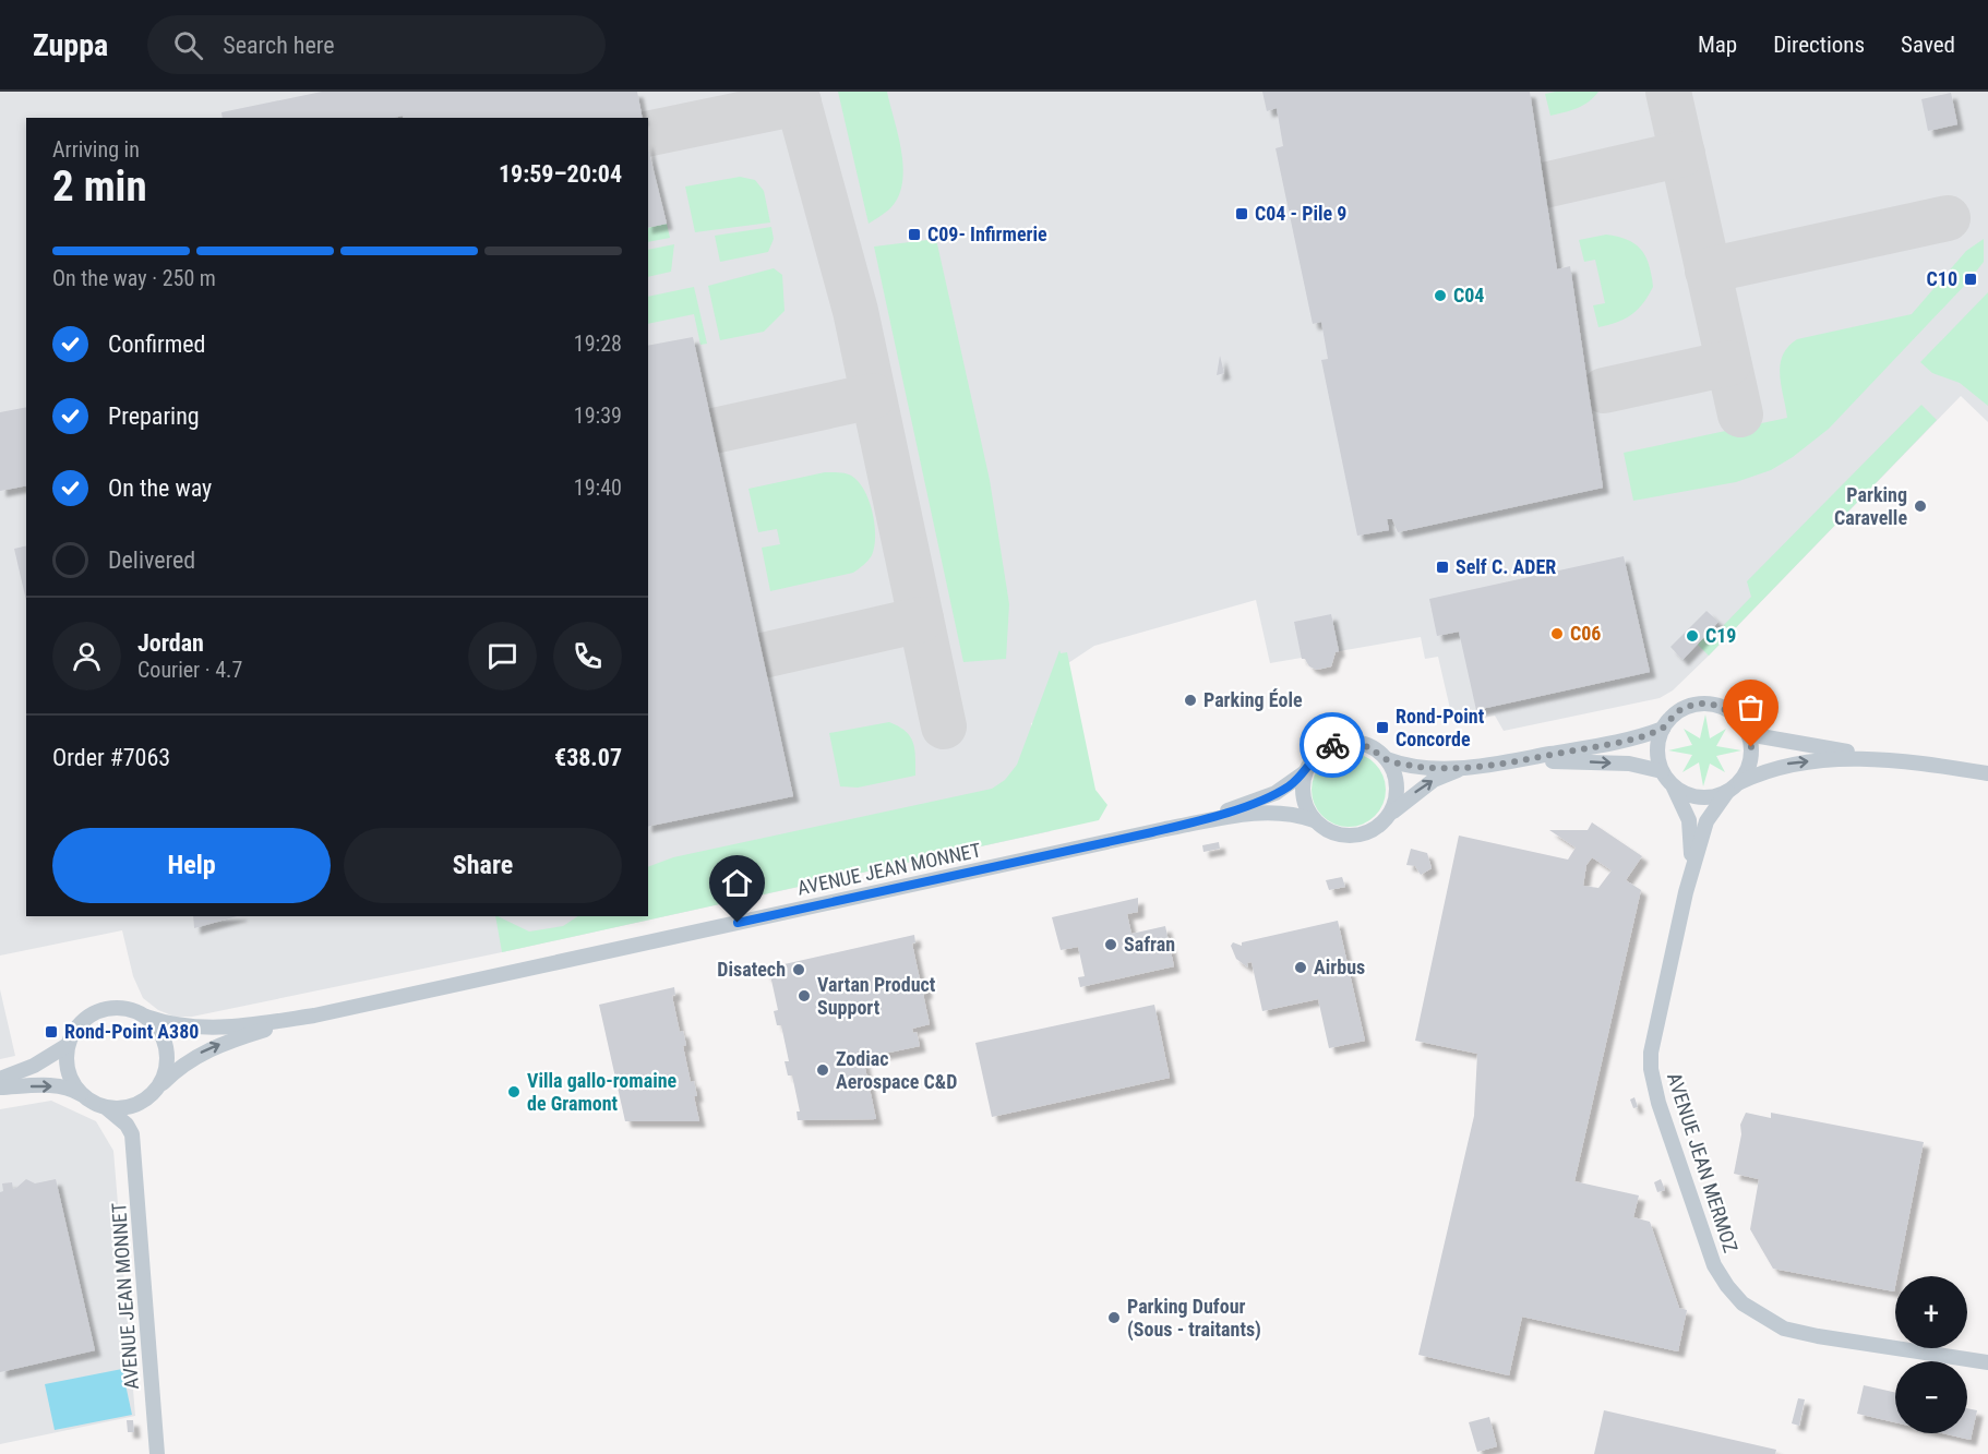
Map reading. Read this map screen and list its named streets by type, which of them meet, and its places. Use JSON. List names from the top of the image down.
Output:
{
  "streets": {
    "street": ["AVENUE JEAN MONNET", "AVENUE JEAN MERMOZ"]
  },
  "places": {
    "transit": [
      "C04 - Pile 9",
      "C09- Infirmerie",
      "C10",
      "Self C. ADER",
      "Rond-Point Concorde",
      "Rond-Point A380"
    ],
    "other": [
      "C04",
      "Parking Caravelle",
      "C06",
      "C19",
      "Parking Éole",
      "Safran",
      "Airbus",
      "Disatech",
      "Vartan Product Support",
      "Zodiac Aerospace C&D",
      "Villa gallo-romaine de Gramont",
      "Parking Dufour (Sous - traitants)"
    ]
  },
  "page": {
    "header": "Zuppa",
    "search": "Search here",
    "nav": ["Map", "Directions", "Saved"],
    "heading": ["2 min", "Arriving in", "19:59–20:04"],
    "panel": [
      "Jordan",
      "Courier · 4.7",
      "Order #7063",
      "€38.07"
    ],
    "bar": "On the way · 250 m",
    "list": [
      ["Confirmed", "19:28"],
      ["Preparing", "19:39"],
      ["On the way", "19:40"],
      "Delivered"
    ],
    "buttons": ["Help", "Share"],
    "map_buttons": ["+", "−"]
  }
}
